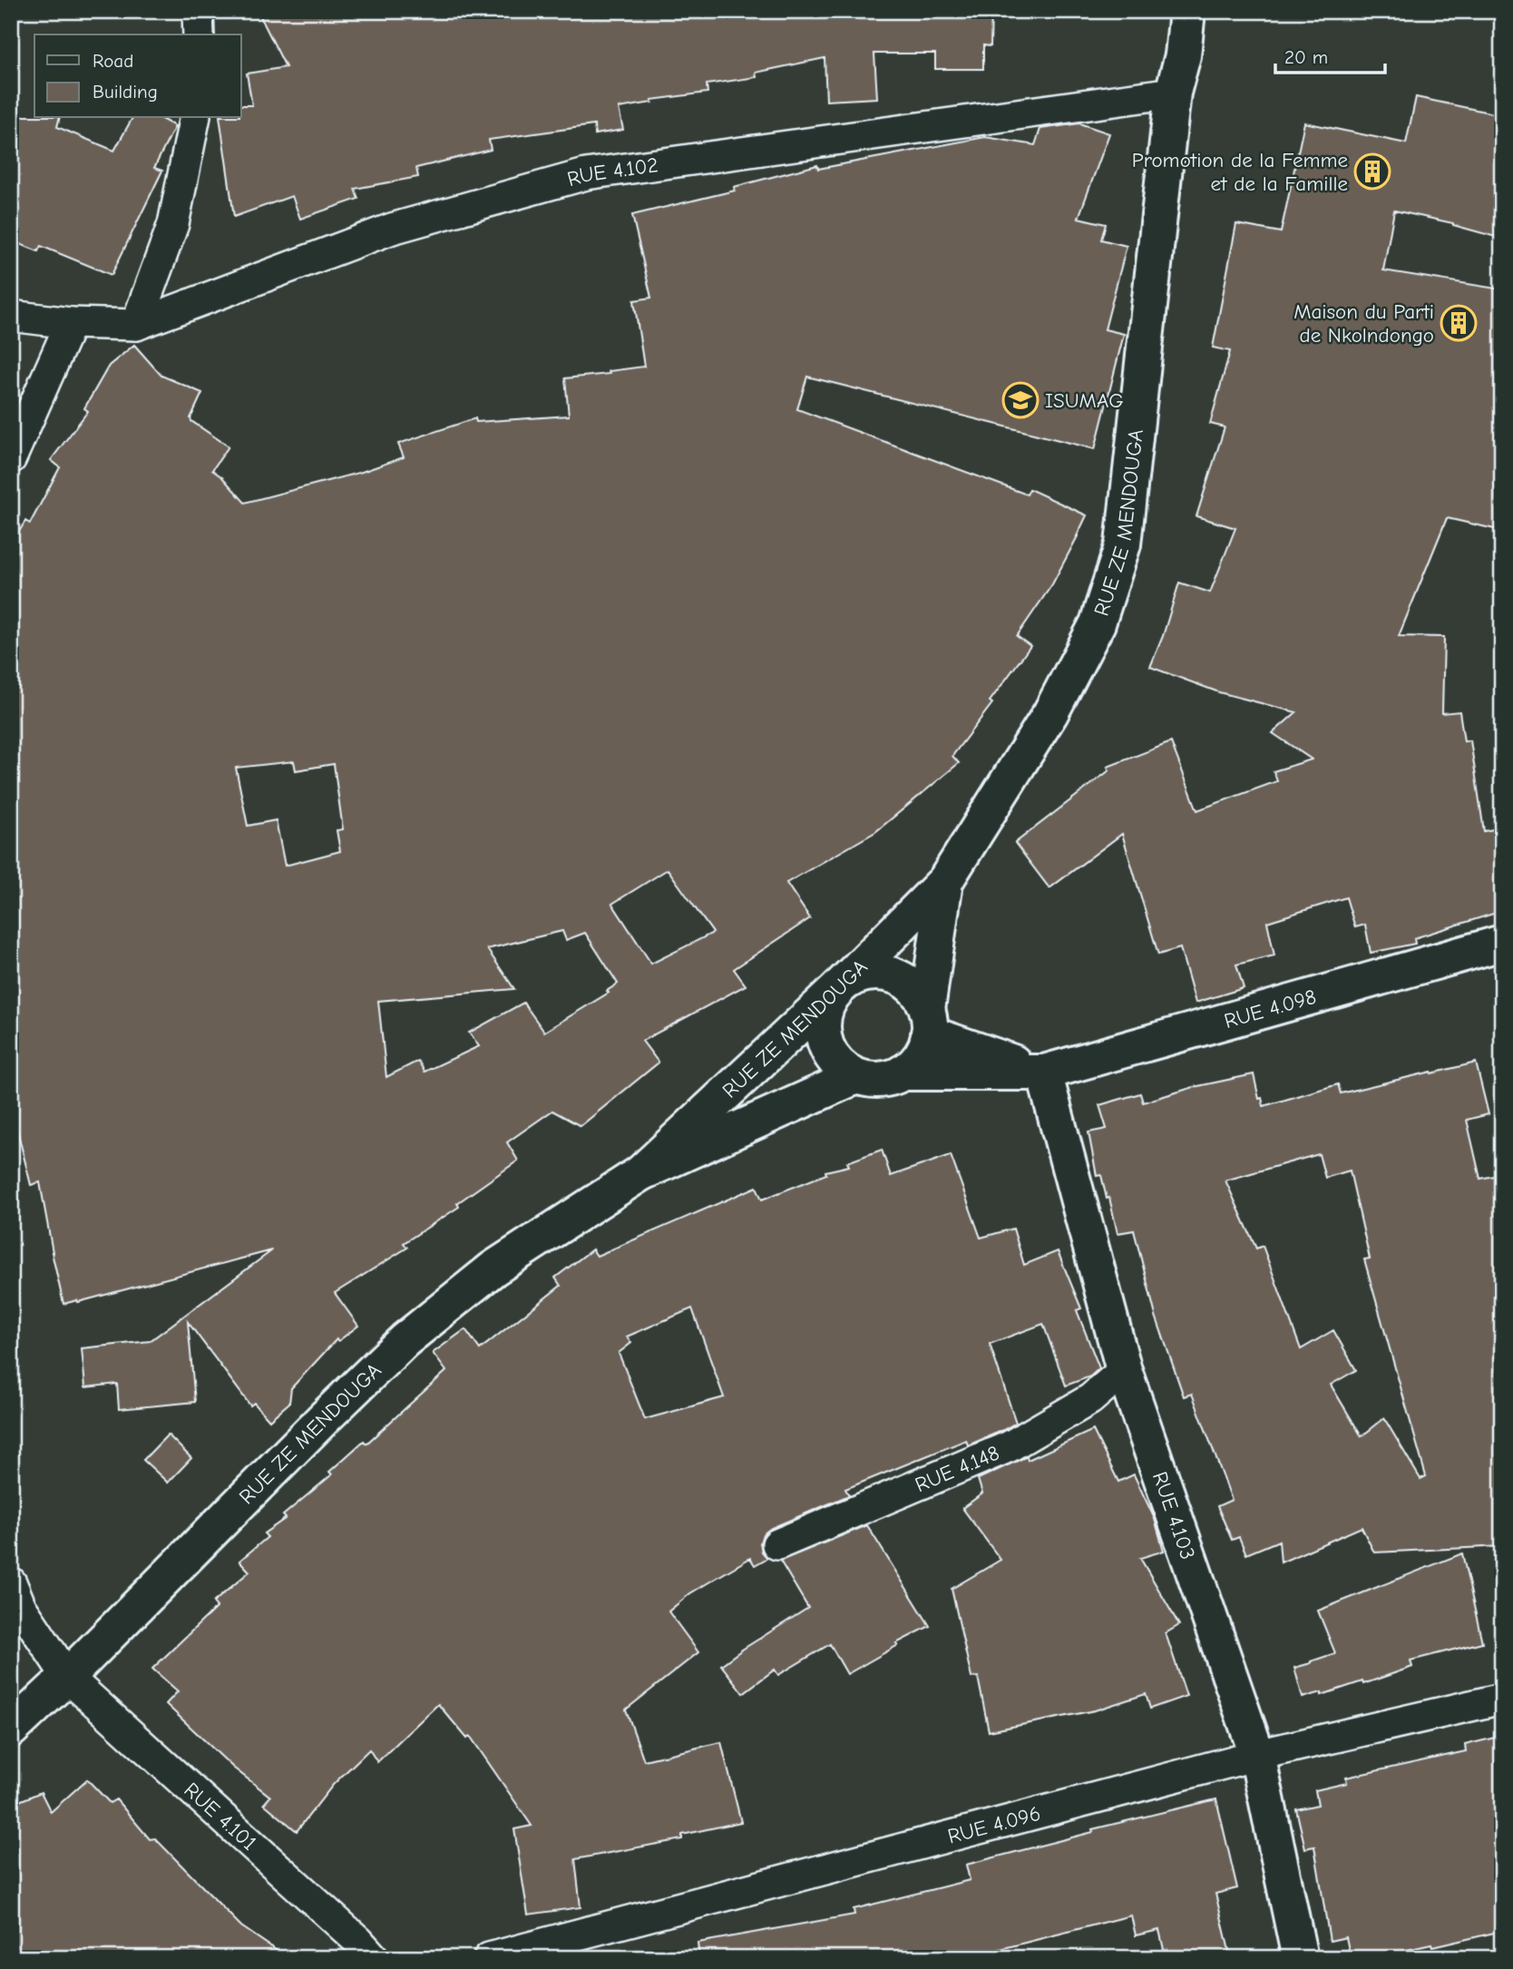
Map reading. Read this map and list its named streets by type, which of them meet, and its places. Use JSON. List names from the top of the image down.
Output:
{
  "streets": {
    "main road": ["RUE ZE MENDOUGA", "RUE 4.098", "RUE 4.103"],
    "street": [
      "RUE 4.102",
      "RUE 4.148",
      "RUE 4.101",
      "RUE 4.096"
    ]
  },
  "crossings": [
    ["RUE 4.102", "RUE ZE MENDOUGA"],
    ["RUE ZE MENDOUGA", "RUE 4.098"],
    ["RUE ZE MENDOUGA", "RUE 4.101"],
    ["RUE 4.098", "RUE 4.103"],
    ["RUE 4.148", "RUE 4.103"],
    ["RUE 4.103", "RUE 4.096"]
  ],
  "places": {
    "building": ["Promotion de la Femme et de la Famille", "Maison du Parti de Nkolndongo"],
    "school or university": ["ISUMAG"]
  },
  "legend": ["Road", "Building"],
  "scale_bar": "20 m"
}
